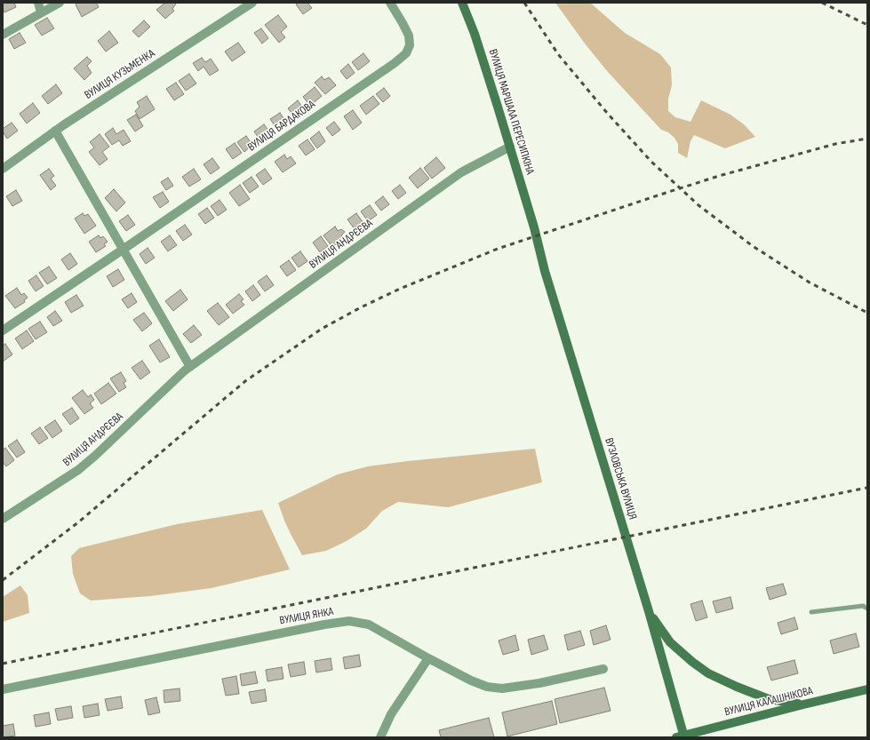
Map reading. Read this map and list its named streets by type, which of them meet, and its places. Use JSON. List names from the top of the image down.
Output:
{
  "streets": {
    "main road": ["ВУЛИЦЯ МАРШАЛА ПЕРЕСИПКІНА", "ВУЗЛОВСЬКА ВУЛИЦЯ", "ВУЛИЦЯ КАЛАШНІКОВА"],
    "street": [
      "ВУЛИЦЯ КУЗЬМЕНКА",
      "ВУЛИЦЯ БАРДАКОВА",
      "ВУЛИЦЯ АНДРЄЄВА",
      "ВУЛИЦЯ ЯНКА"
    ]
  },
  "crossings": [
    ["ВУЛИЦЯ МАРШАЛА ПЕРЕСИПКІНА", "ВУЛИЦЯ АНДРЄЄВА"],
    ["ВУЛИЦЯ МАРШАЛА ПЕРЕСИПКІНА", "ВУЗЛОВСЬКА ВУЛИЦЯ"],
    ["ВУЗЛОВСЬКА ВУЛИЦЯ", "ВУЛИЦЯ КАЛАШНІКОВА"]
  ]
}
